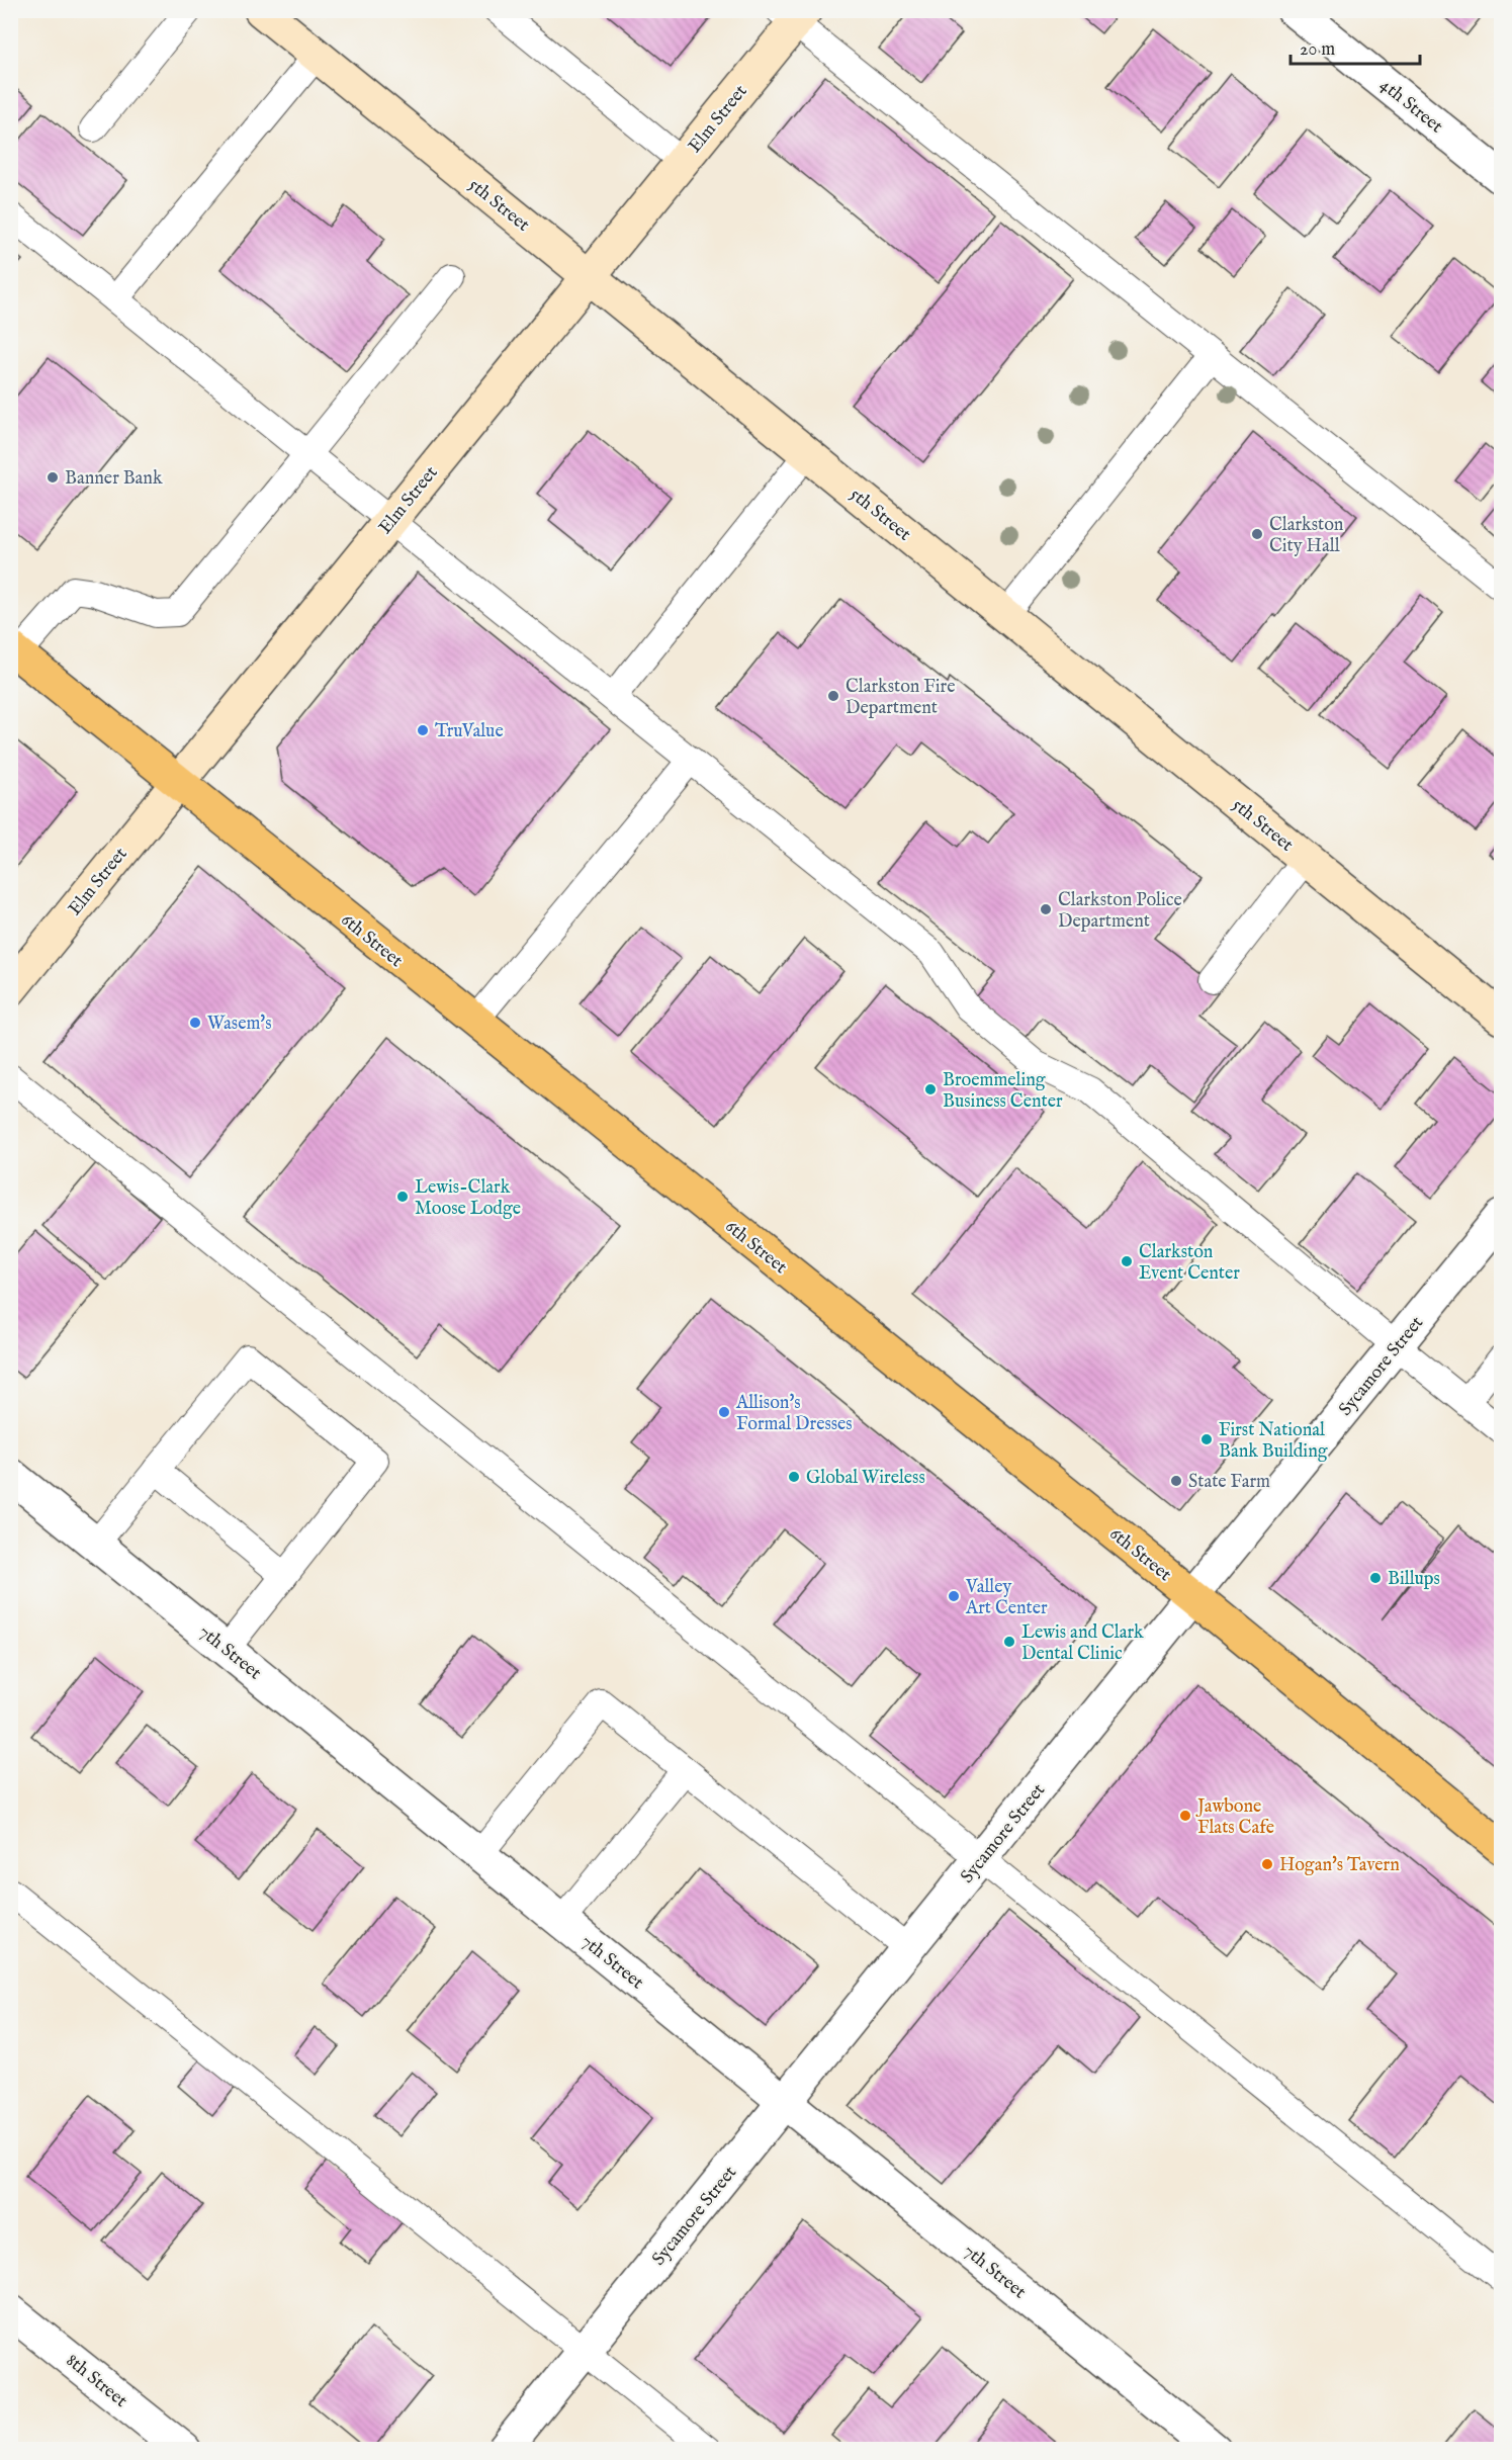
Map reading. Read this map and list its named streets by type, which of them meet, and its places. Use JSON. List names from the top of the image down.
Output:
{
  "streets": {
    "main road": ["6th Street"],
    "street": [
      "4th Street",
      "Elm Street",
      "5th Street",
      "Sycamore Street",
      "7th Street",
      "8th Street"
    ]
  },
  "crossings": [
    ["Elm Street", "5th Street"],
    ["Elm Street", "6th Street"],
    ["6th Street", "Sycamore Street"],
    ["Sycamore Street", "7th Street"]
  ],
  "places": [
    "Banner Bank",
    "Clarkston City Hall",
    "Clarkston Fire Department",
    "TruValue",
    "Clarkston Police Department",
    "Wasem's",
    "Broemmeling Business Center",
    "Lewis-Clark Moose Lodge",
    "Clarkston Event Center",
    "Allison's Formal Dresses",
    "First National Bank Building",
    "Global Wireless",
    "State Farm",
    "Billups",
    "Valley Art Center",
    "Lewis and Clark Dental Clinic",
    "Jawbone Flats Cafe",
    "Hogan's Tavern"
  ],
  "scale_bar": "20 m"
}
